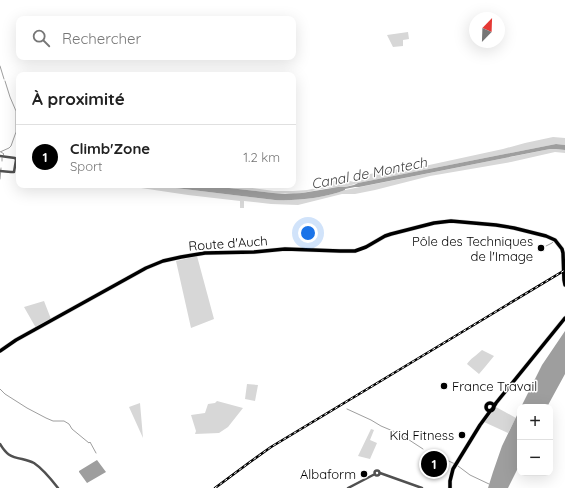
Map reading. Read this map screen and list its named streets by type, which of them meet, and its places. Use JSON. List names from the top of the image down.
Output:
{
  "streets": {
    "main road": ["Route d'Auch"]
  },
  "water": ["Canal de Montech"],
  "places": [
    "Pôle des Techniques de l'Image",
    "France Travail",
    "Kid Fitness",
    "Albaform"
  ],
  "north": "top right",
  "page": {
    "search": "Rechercher",
    "heading": "À proximité",
    "list": [
      {
        "mark": "1",
        "name": "Climb'Zone",
        "note": "Sport",
        "value": "1.2 km"
      }
    ],
    "map_buttons": ["+", "−"],
    "pins": "1"
  }
}
